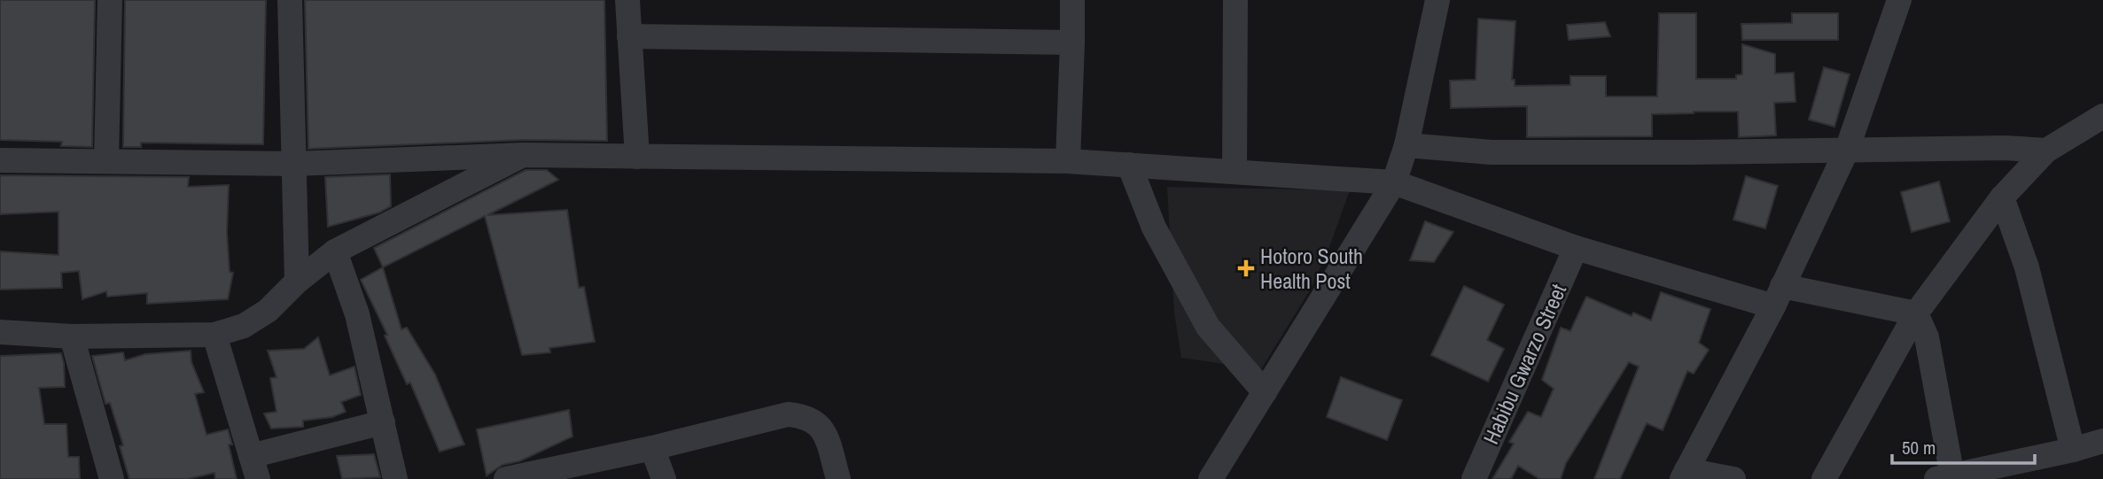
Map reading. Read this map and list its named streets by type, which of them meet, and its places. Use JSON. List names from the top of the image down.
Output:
{
  "streets": {
    "street": ["Habibu Gwarzo Street"]
  },
  "places": {
    "health": ["Hotoro South Health Post"]
  },
  "scale_bar": "50 m"
}
